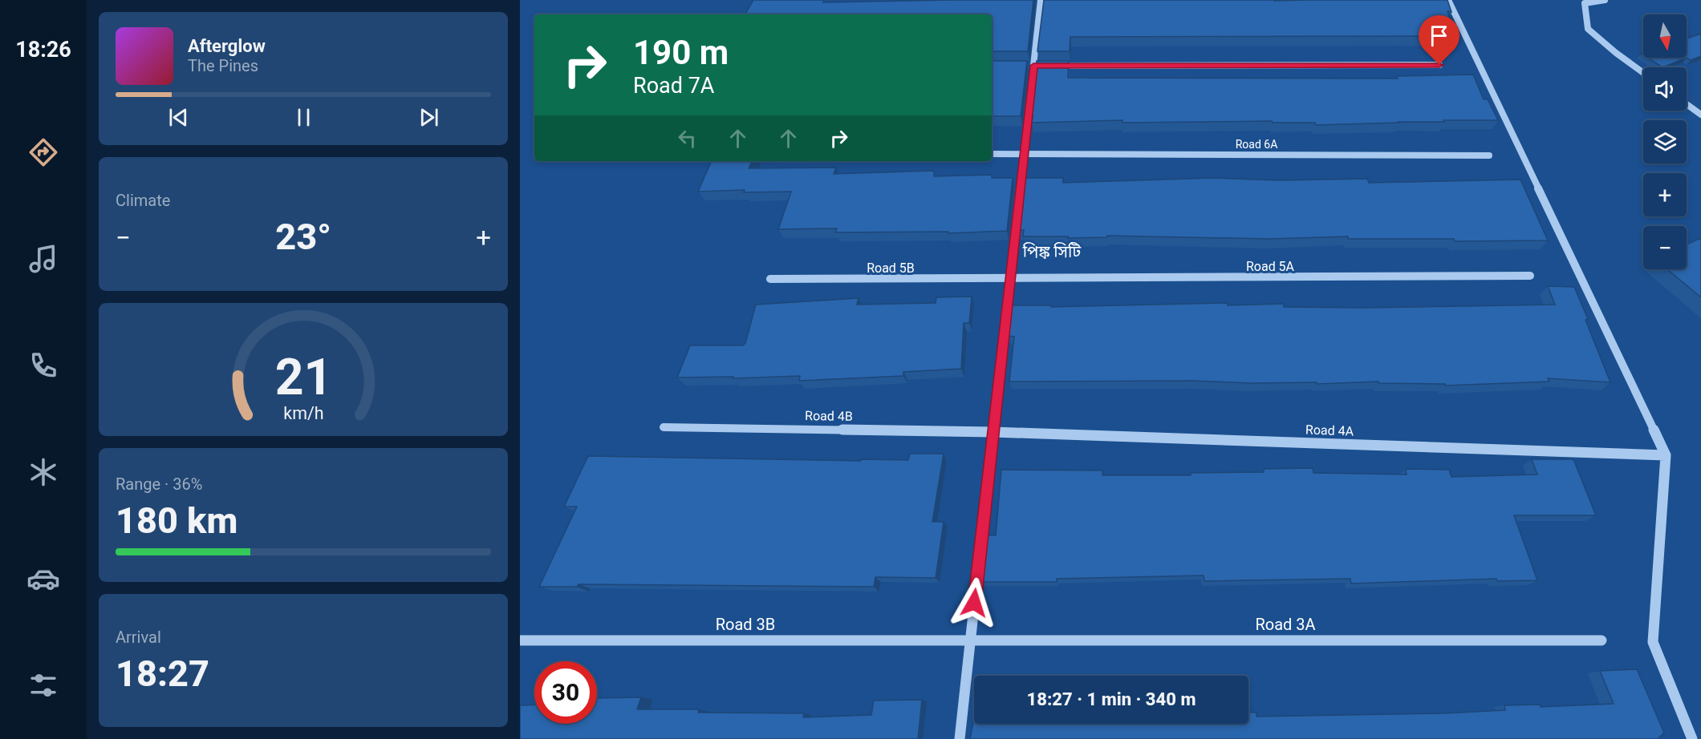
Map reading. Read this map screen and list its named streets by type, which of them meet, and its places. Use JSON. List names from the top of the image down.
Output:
{
  "streets": {
    "street": [
      "Road 6A",
      "Road 5A",
      "Road 5B",
      "Road 4B",
      "Road 4A",
      "Road 3B",
      "Road 3A"
    ]
  },
  "crossings": [
    ["Road 5A", "Road 5B"],
    ["Road 4B", "Road 4A"],
    ["Road 3B", "Road 3A"]
  ],
  "districts": ["পিঙ্ক সিটি"],
  "north": "bottom",
  "page": {
    "tabs": "18:26",
    "map_buttons": ["+", "−"],
    "turn": ["190 m", "Road 7A"],
    "song": ["Afterglow", "The Pines"],
    "tile": [
      "Climate",
      ["Range · 36%", "180 km"],
      ["Arrival", "18:27"]
    ],
    "heat": ["−", "23°", "+"],
    "limit": "30",
    "trip": "18:27 · 1 min · 340 m",
    "gauge": ["21", "km/h"]
  }
}
